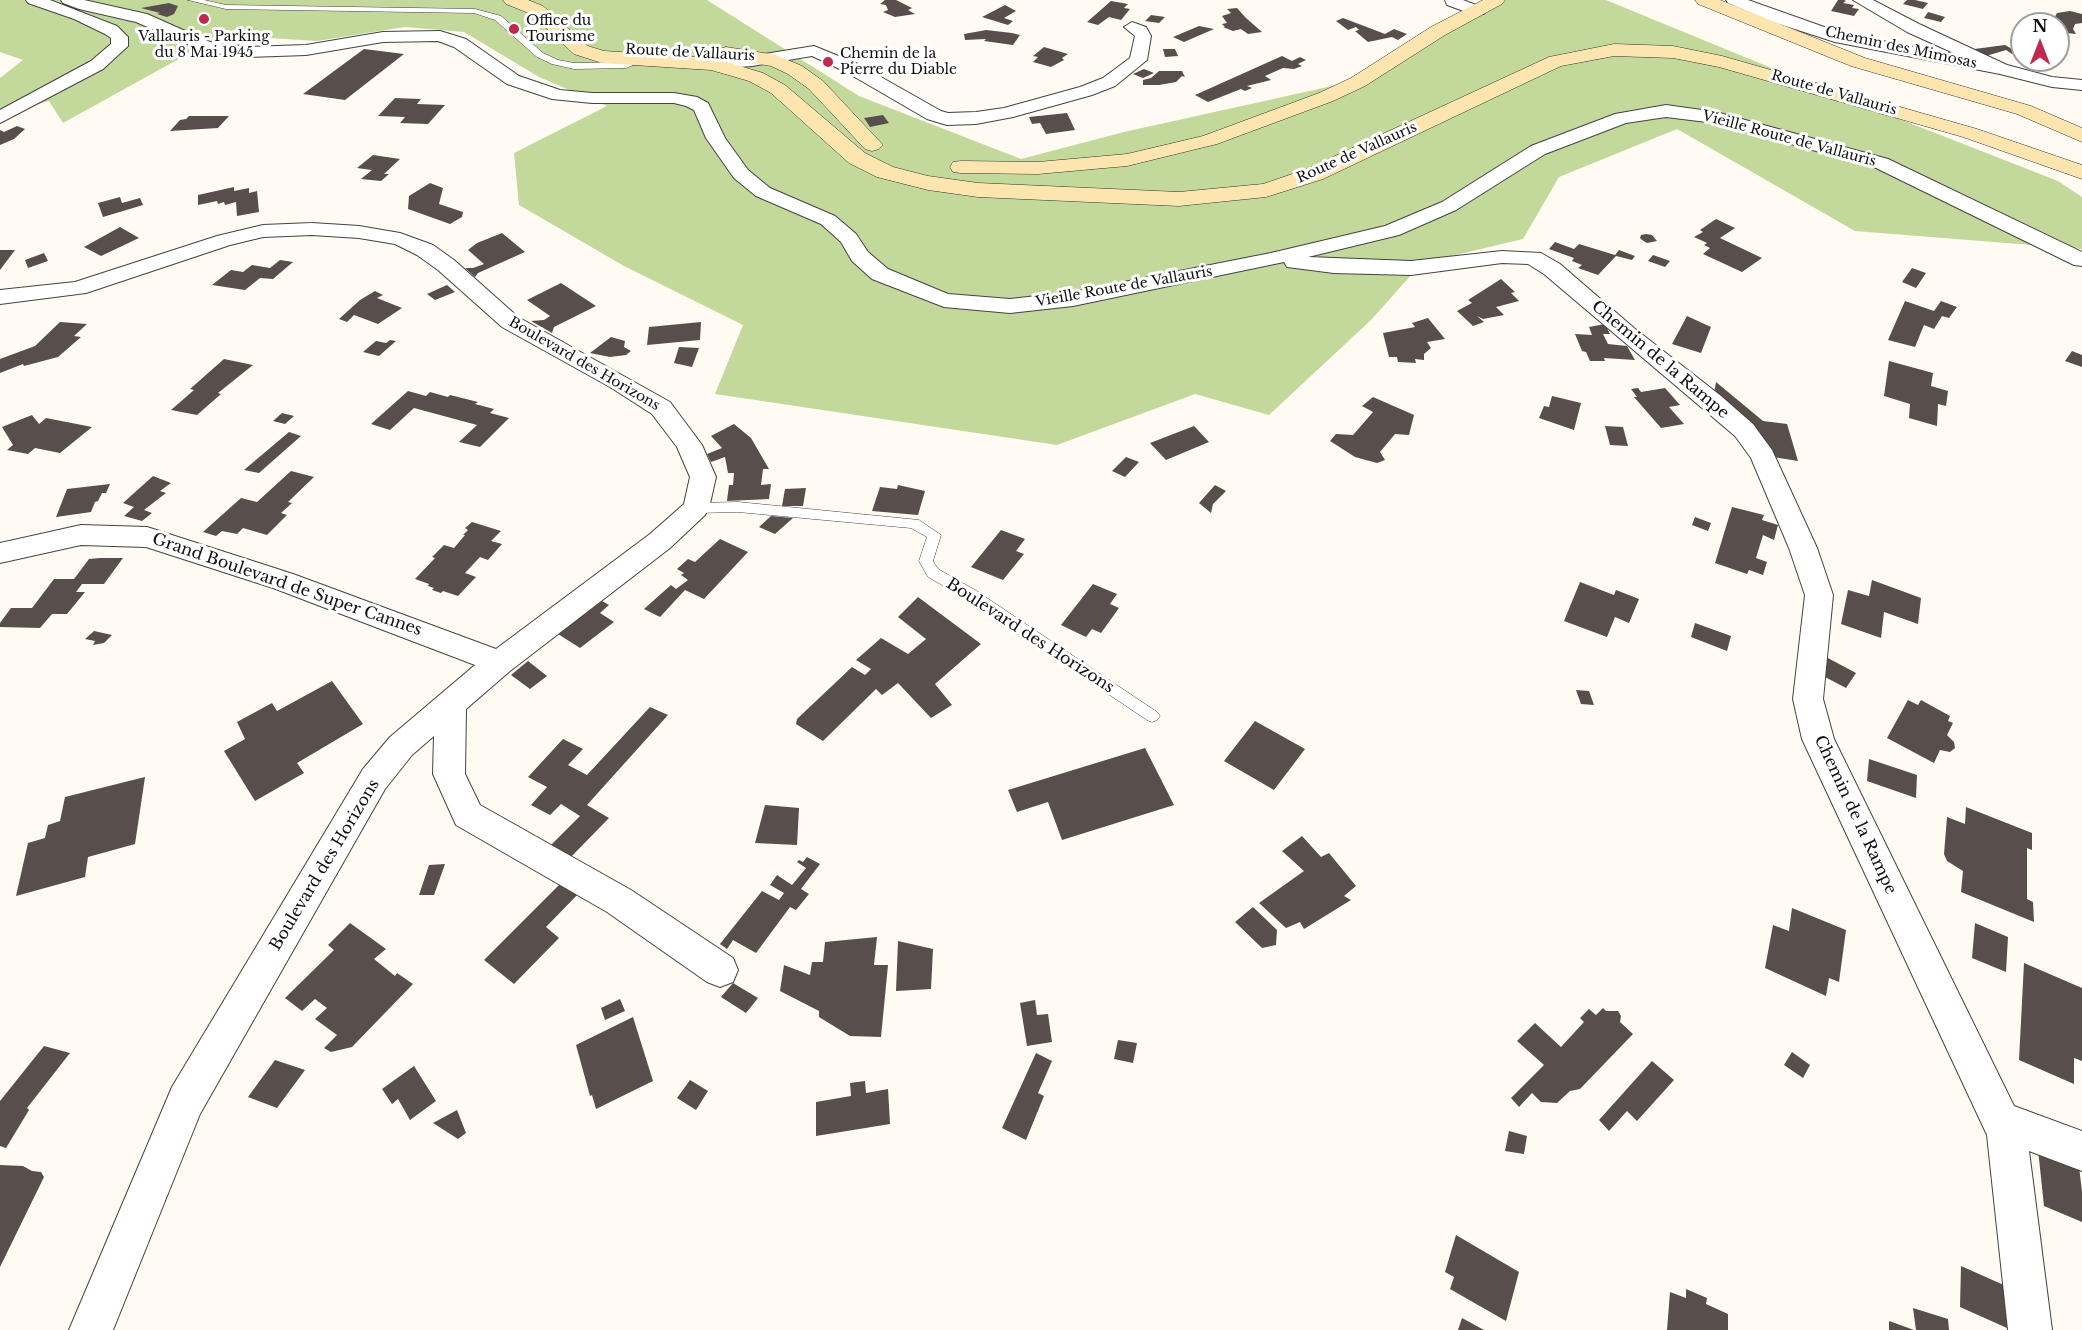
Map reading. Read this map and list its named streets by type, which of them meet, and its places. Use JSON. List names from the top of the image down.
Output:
{
  "streets": {
    "main road": ["Route de Vallauris"],
    "street": [
      "Chemin des Mimosas",
      "Vieille Route de Vallauris",
      "Chemin de la Rampe",
      "Boulevard des Horizons",
      "Grand Boulevard de Super Cannes"
    ]
  },
  "crossings": [
    ["Vieille Route de Vallauris", "Chemin de la Rampe"],
    ["Boulevard des Horizons", "Grand Boulevard de Super Cannes"]
  ],
  "places": ["Vallauris - Parking du 8 Mai 1945", "Office du Tourisme", "Chemin de la Pierre du Diable"],
  "north": "top"
}
